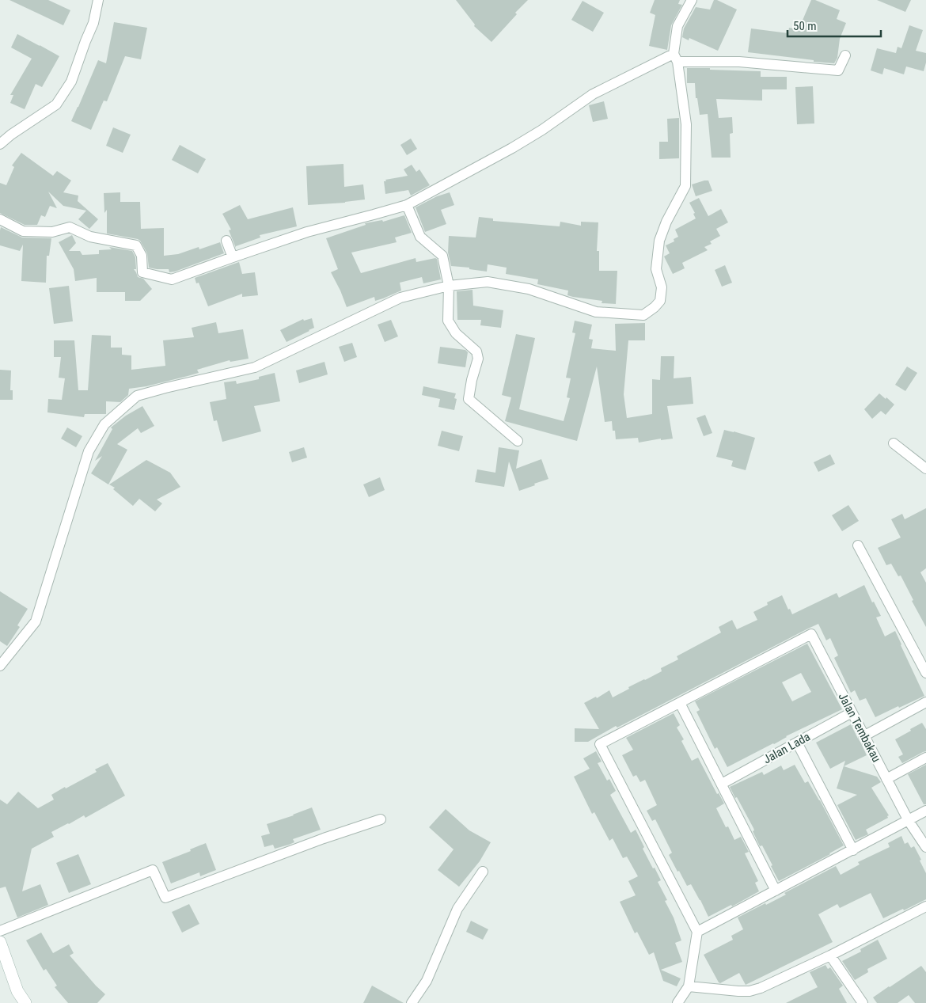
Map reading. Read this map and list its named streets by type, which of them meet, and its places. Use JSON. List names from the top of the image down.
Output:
{
  "streets": {
    "street": ["Jalan Tembakau", "Jalan Lada"]
  },
  "crossings": [
    ["Jalan Tembakau", "Jalan Lada"]
  ],
  "scale_bar": "50 m"
}
